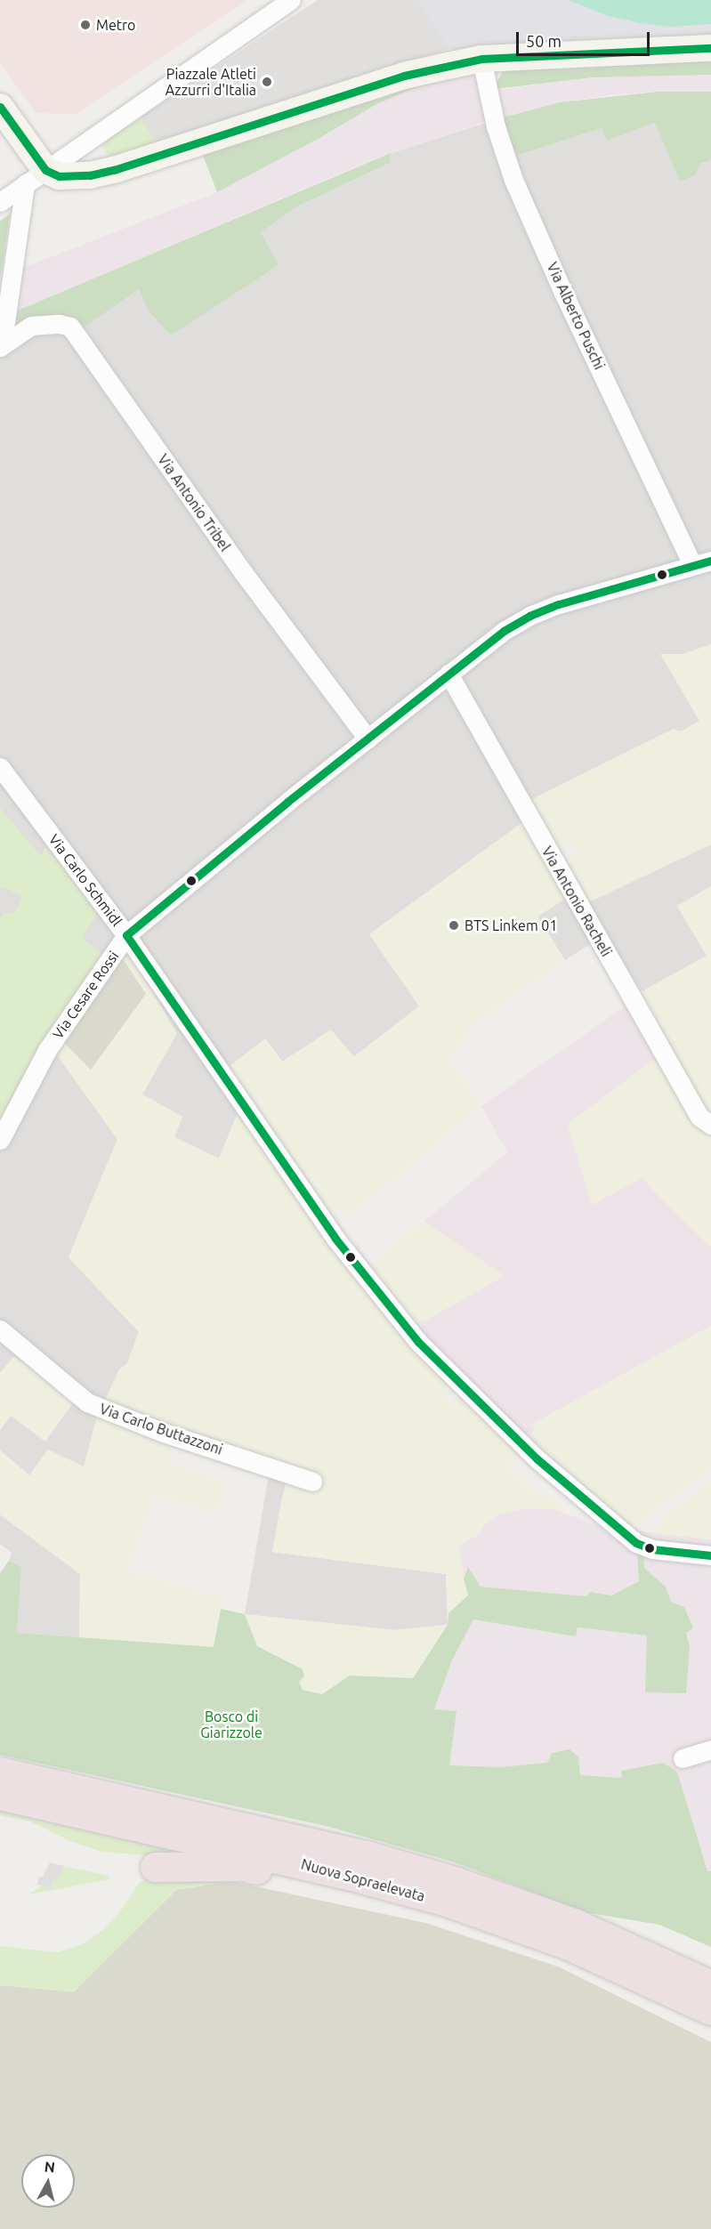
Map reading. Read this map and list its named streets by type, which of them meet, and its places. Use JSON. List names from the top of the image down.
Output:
{
  "streets": {
    "highway": ["Nuova Sopraelevata"],
    "street": [
      "Via Alberto Puschi",
      "Via Antonio Tribel",
      "Via Carlo Schmidl",
      "Via Antonio Racheli",
      "Via Cesare Rossi",
      "Via Carlo Buttazzoni"
    ]
  },
  "crossings": [
    ["Via Alberto Puschi", "Via Cesare Rossi"],
    ["Via Antonio Tribel", "Via Cesare Rossi"],
    ["Via Carlo Schmidl", "Via Cesare Rossi"],
    ["Via Antonio Racheli", "Via Cesare Rossi"]
  ],
  "parks": ["Bosco di Giarizzole"],
  "places": ["Metro", "Piazzale Atleti Azzurri d'Italia", "BTS Linkem 01"],
  "scale_bar": "50 m",
  "north": "top"
}
